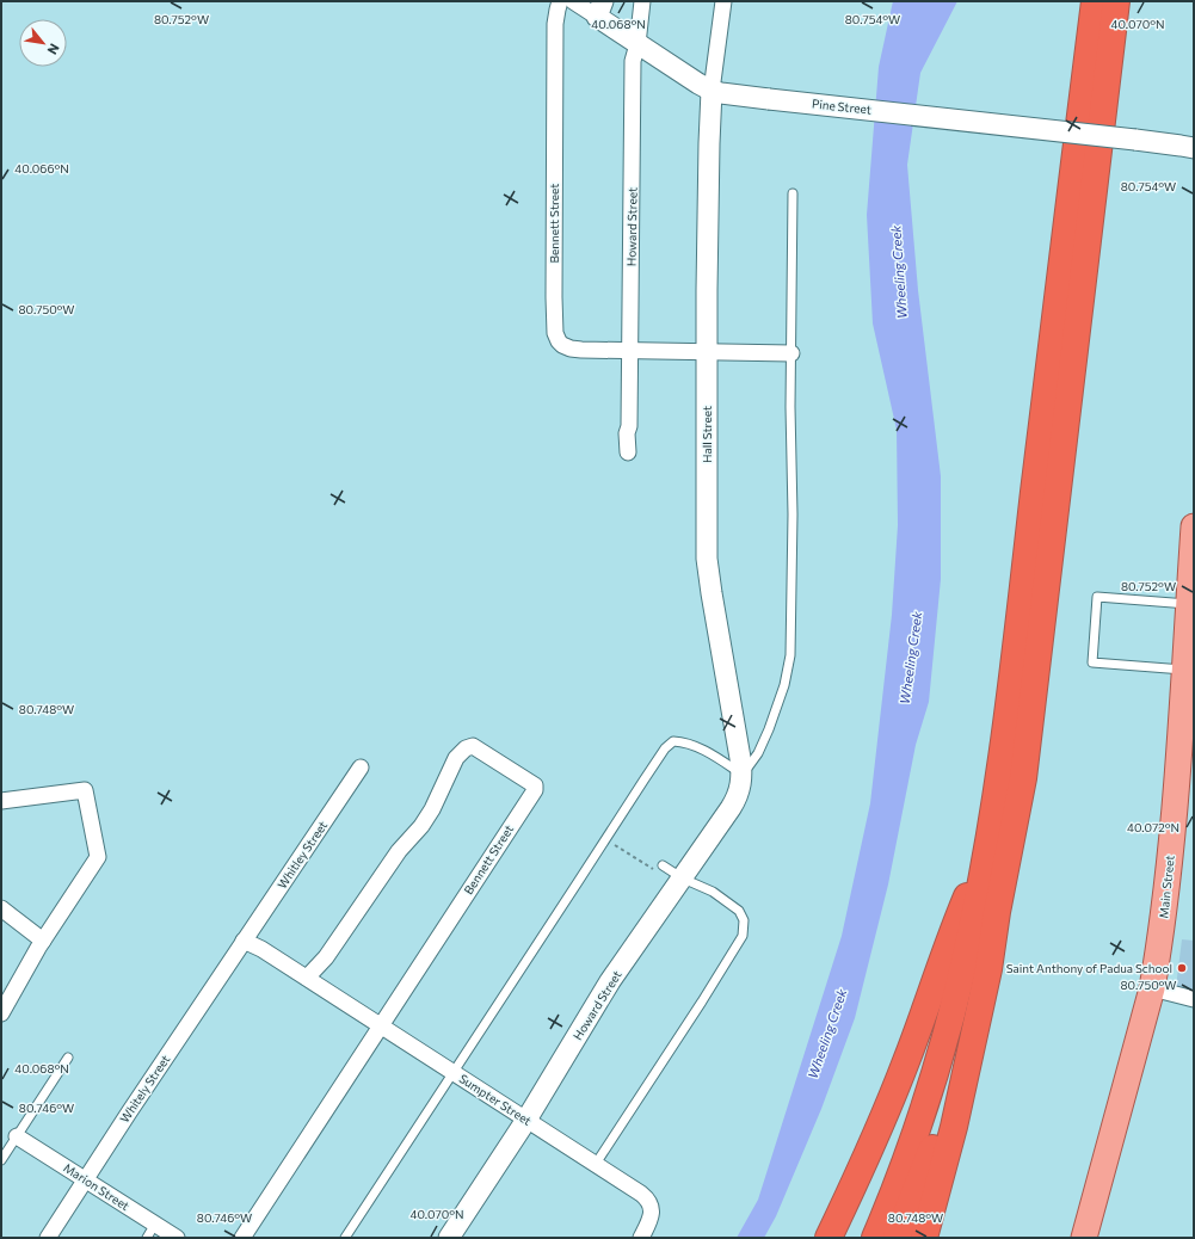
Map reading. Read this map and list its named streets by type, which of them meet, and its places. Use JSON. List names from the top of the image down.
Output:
{
  "streets": {
    "main road": ["Main Street"],
    "street": [
      "Pine Street",
      "Bennett Street",
      "Howard Street",
      "Hall Street",
      "Whitley Street",
      "Whitely Street",
      "Sumpter Street",
      "Marion Street"
    ]
  },
  "crossings": [
    ["Pine Street", "Howard Street"],
    ["Pine Street", "Hall Street"],
    ["Bennett Street", "Howard Street"],
    ["Bennett Street", "Hall Street"],
    ["Bennett Street", "Sumpter Street"],
    ["Howard Street", "Hall Street"],
    ["Howard Street", "Sumpter Street"],
    ["Whitley Street", "Whitely Street"],
    ["Whitley Street", "Sumpter Street"],
    ["Whitely Street", "Sumpter Street"],
    ["Whitely Street", "Marion Street"]
  ],
  "water": ["Wheeling Creek"],
  "places": ["Saint Anthony of Padua School"],
  "north": "bottom right",
  "coordinates": [
    "80.752°W",
    "80.754°W",
    "40.068°N",
    "40.070°N",
    "40.066°N",
    "80.750°W",
    "80.748°W",
    "40.072°N",
    "80.746°W"
  ]
}
